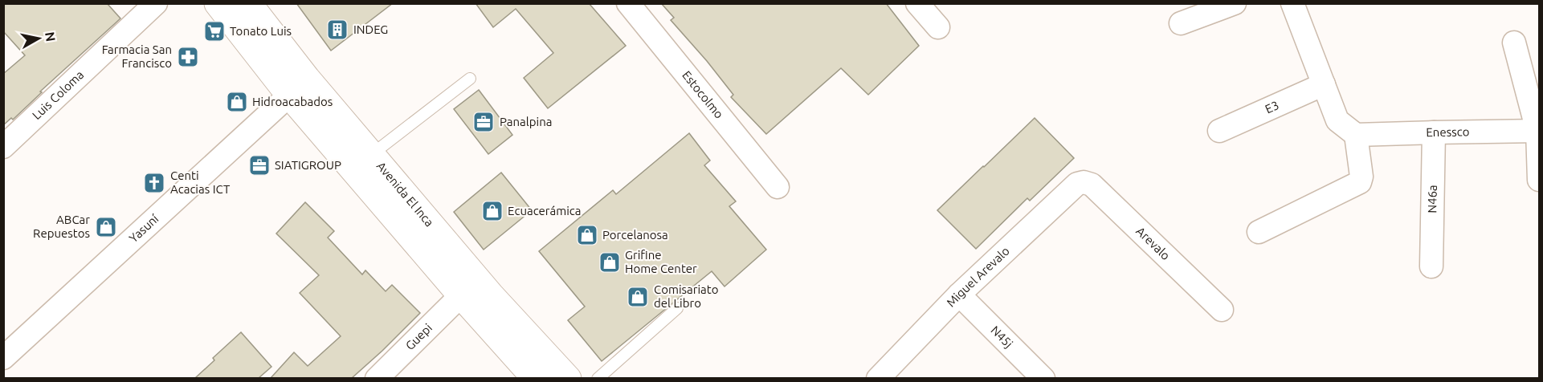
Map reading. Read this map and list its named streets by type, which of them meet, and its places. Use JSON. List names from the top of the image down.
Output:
{
  "streets": {
    "main road": ["Avenida El Inca"],
    "street": [
      "Luis Coloma",
      "Estocolmo",
      "E3",
      "Enessco",
      "N46a",
      "Yasuní",
      "Arevalo",
      "Miguel Arevalo",
      "N45j",
      "Guepi"
    ]
  },
  "crossings": [
    ["Enessco", "N46a"],
    ["Avenida El Inca", "Yasuní"],
    ["Avenida El Inca", "Guepi"],
    ["Arevalo", "Miguel Arevalo"],
    ["Miguel Arevalo", "N45j"]
  ],
  "places": {
    "building": ["INDEG"],
    "supermarket": ["Tonato Luis"],
    "pharmacy": ["Farmacia San Francisco"],
    "shop": [
      "Hidroacabados",
      "Ecuacerámica",
      "ABCar Repuestos",
      "Porcelanosa",
      "Grifine Home Center",
      "Comisariato del Libro"
    ],
    "office": ["Panalpina", "SIATIGROUP"],
    "church": ["Centi Acacias ICT"]
  },
  "north": "right"
}
